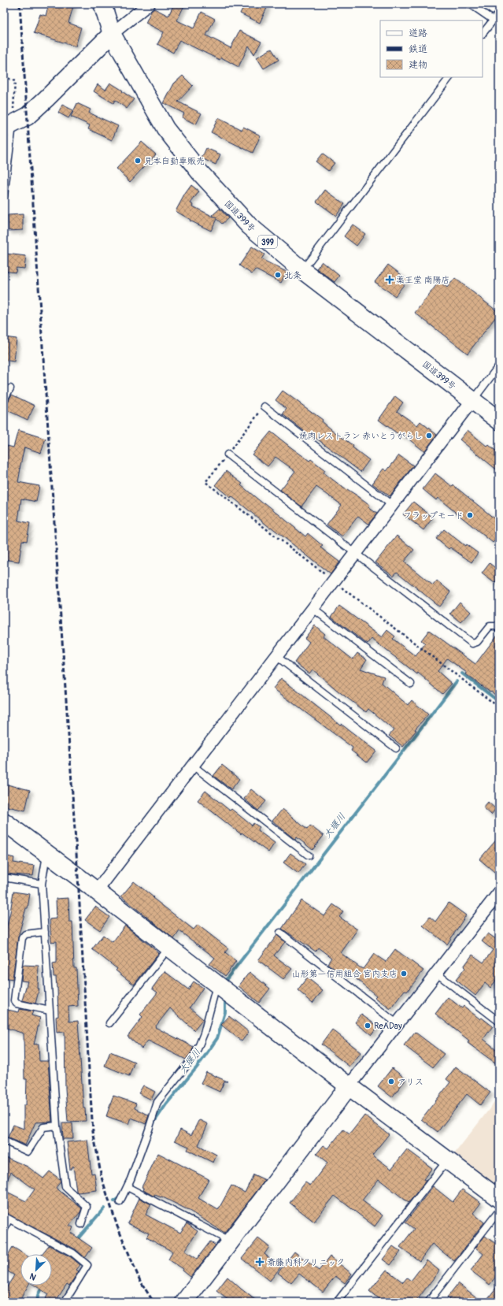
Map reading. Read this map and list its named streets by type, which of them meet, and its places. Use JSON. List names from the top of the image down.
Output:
{
  "streets": {
    "main road": ["国道399号", "399"]
  },
  "water": ["大堰川"],
  "places": {
    "other": [
      "見本自動車販売",
      "北条",
      "焼肉レストラン 赤いとうがらし",
      "フラップモード",
      "山形第一信用組合 宮内支店",
      "ReADay",
      "アリス"
    ],
    "health": ["薬王堂 南陽店", "斎藤内科クリニック"]
  },
  "legend": ["道路", "鉄道", "建物"],
  "north": "bottom left"
}
